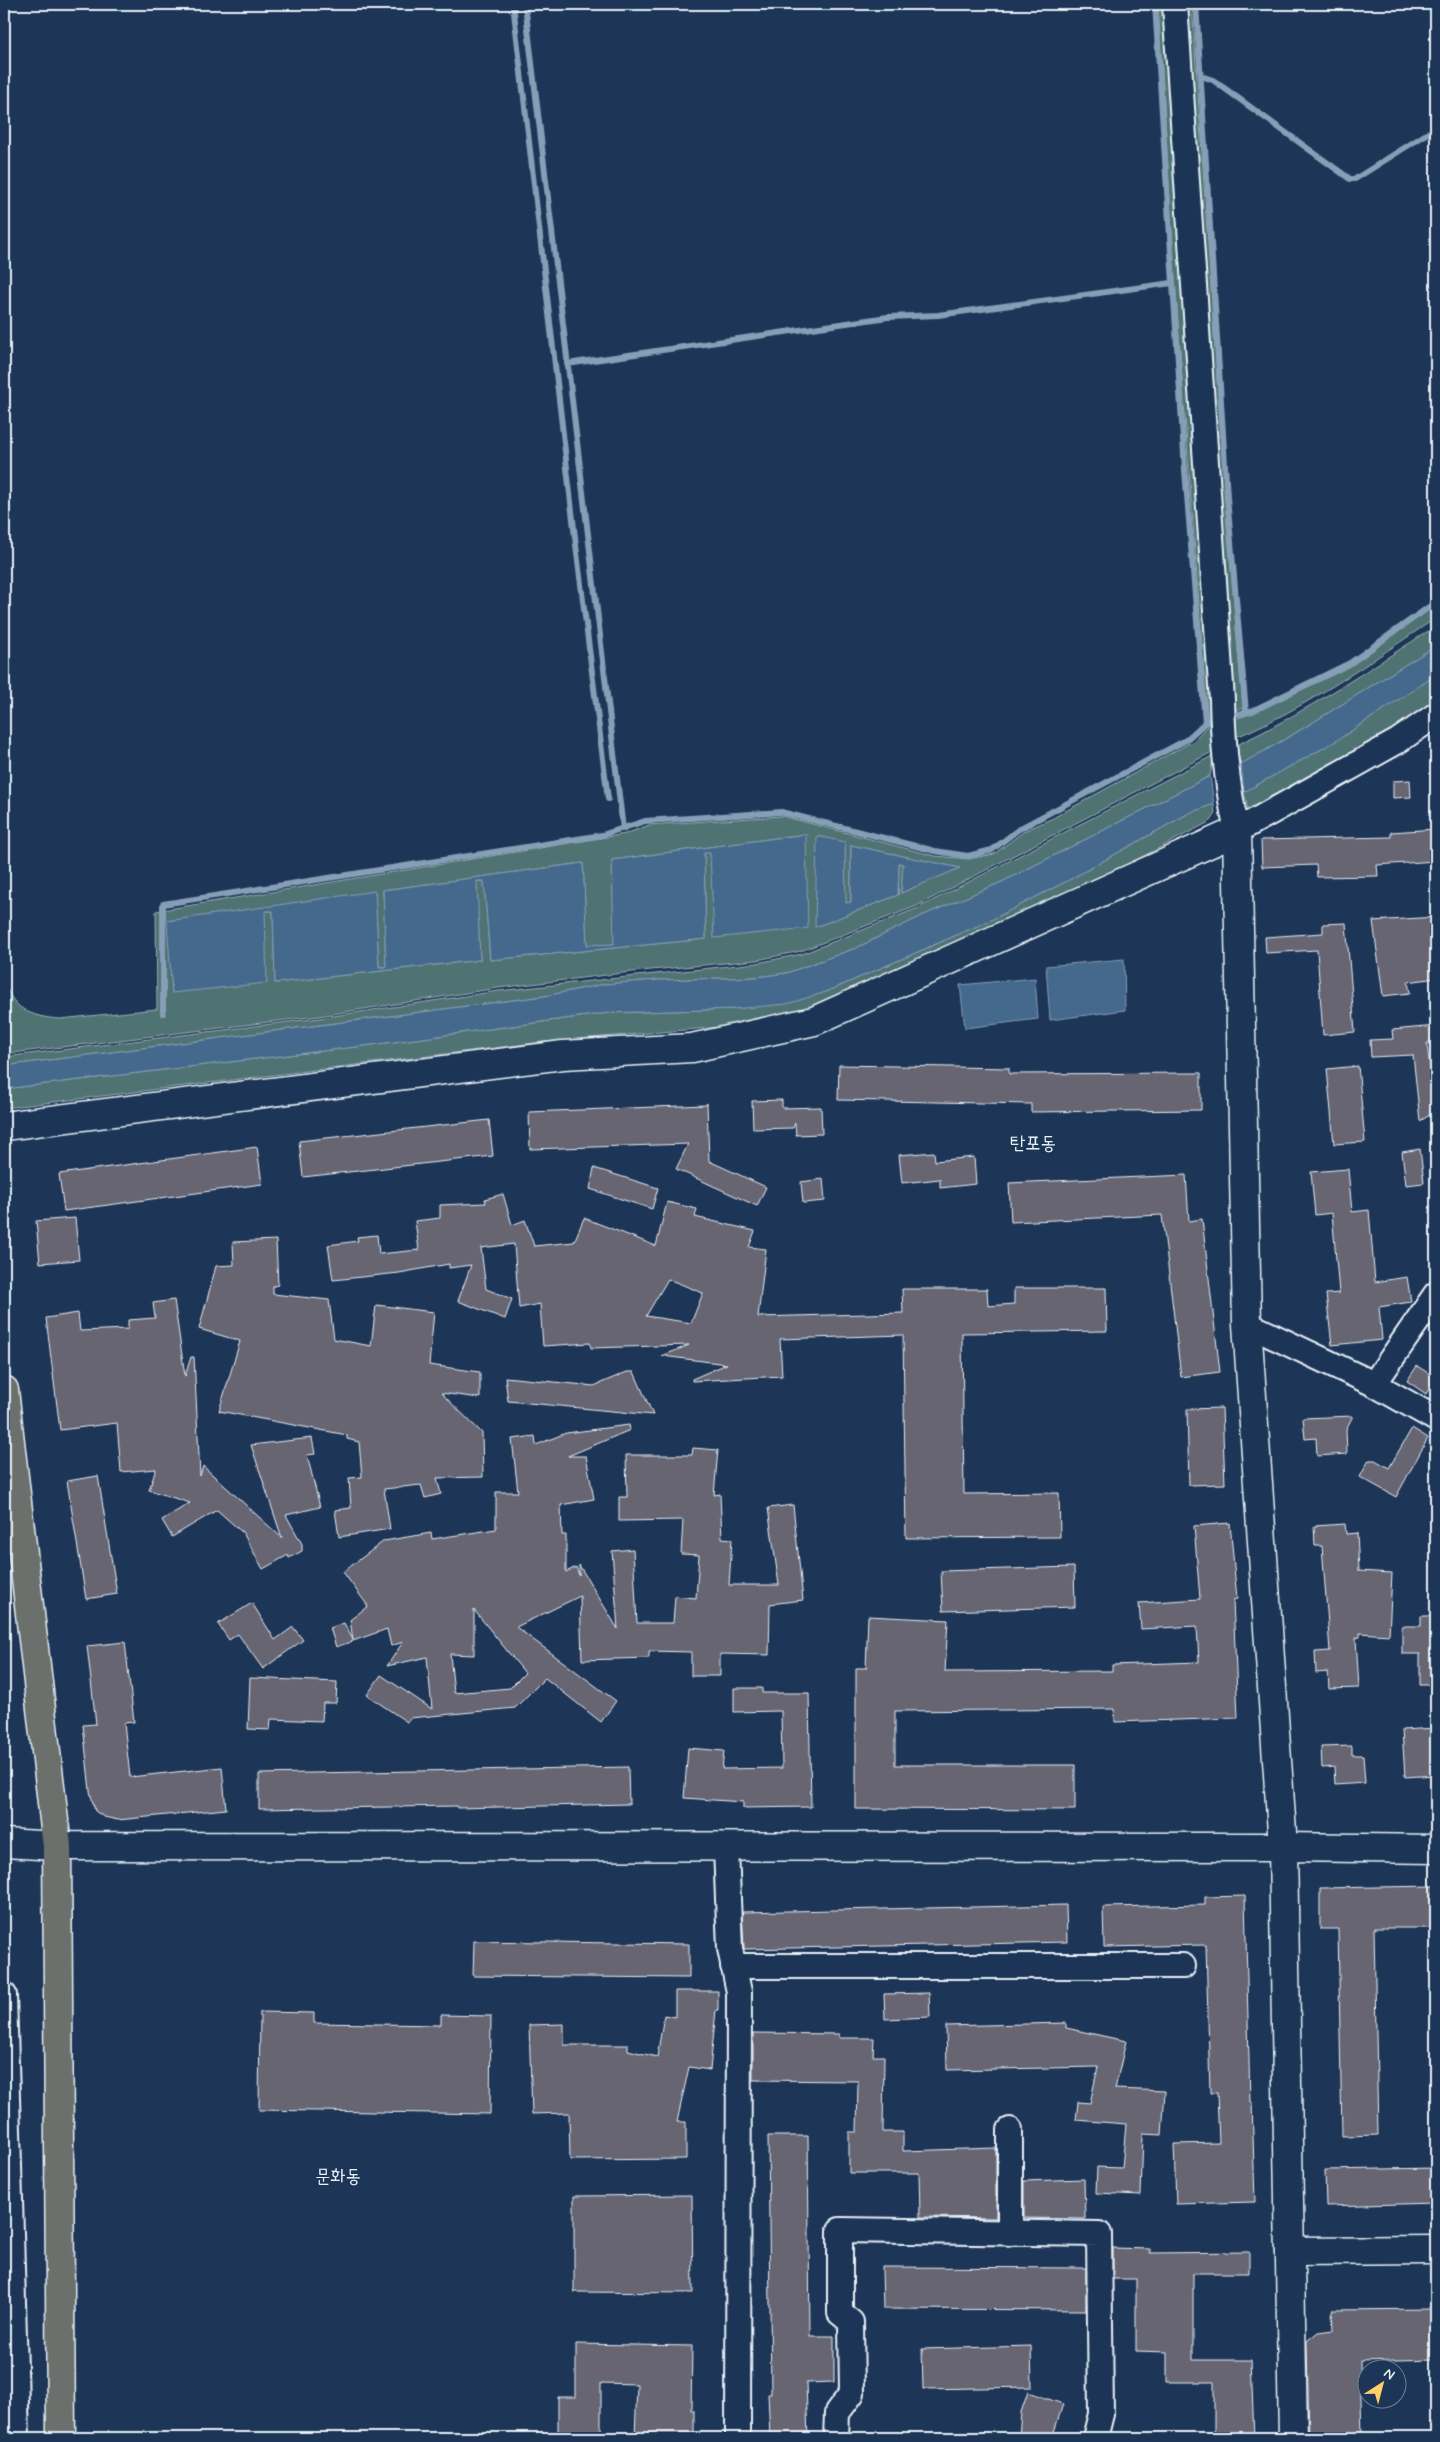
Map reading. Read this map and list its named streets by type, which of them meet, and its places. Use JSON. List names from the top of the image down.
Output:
{
  "districts": ["탄포동", "문화동"],
  "north": "top right"
}
